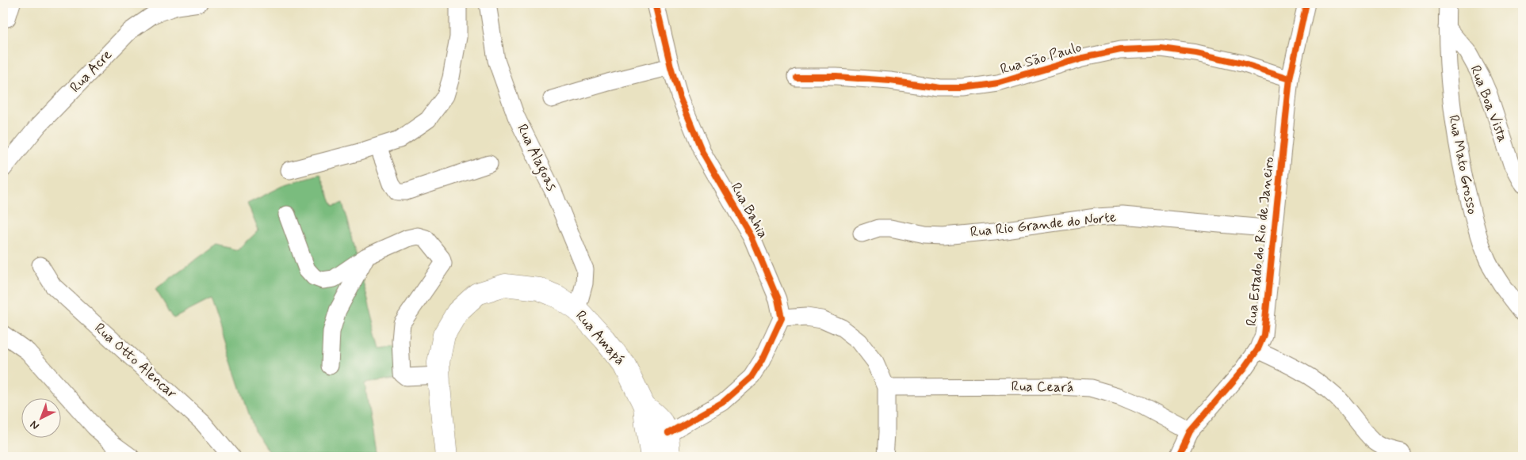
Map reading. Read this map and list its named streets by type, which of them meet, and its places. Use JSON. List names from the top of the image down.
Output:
{
  "streets": {
    "main road": ["Rua Amapá"],
    "street": [
      "Rua São Paulo",
      "Rua Acre",
      "Rua Boa Vista",
      "Rua Alagoas",
      "Rua Mato Grosso",
      "Rua Bahia",
      "Rua Rio Grande do Norte",
      "Rua Estado do Rio de Janeiro",
      "Rua Otto Alencar",
      "Rua Ceará"
    ]
  },
  "crossings": [
    ["Rua São Paulo", "Rua Estado do Rio de Janeiro"],
    ["Rua Boa Vista", "Rua Mato Grosso"],
    ["Rua Alagoas", "Rua Amapá"],
    ["Rua Rio Grande do Norte", "Rua Estado do Rio de Janeiro"],
    ["Rua Estado do Rio de Janeiro", "Rua Ceará"]
  ],
  "north": "bottom left"
}
